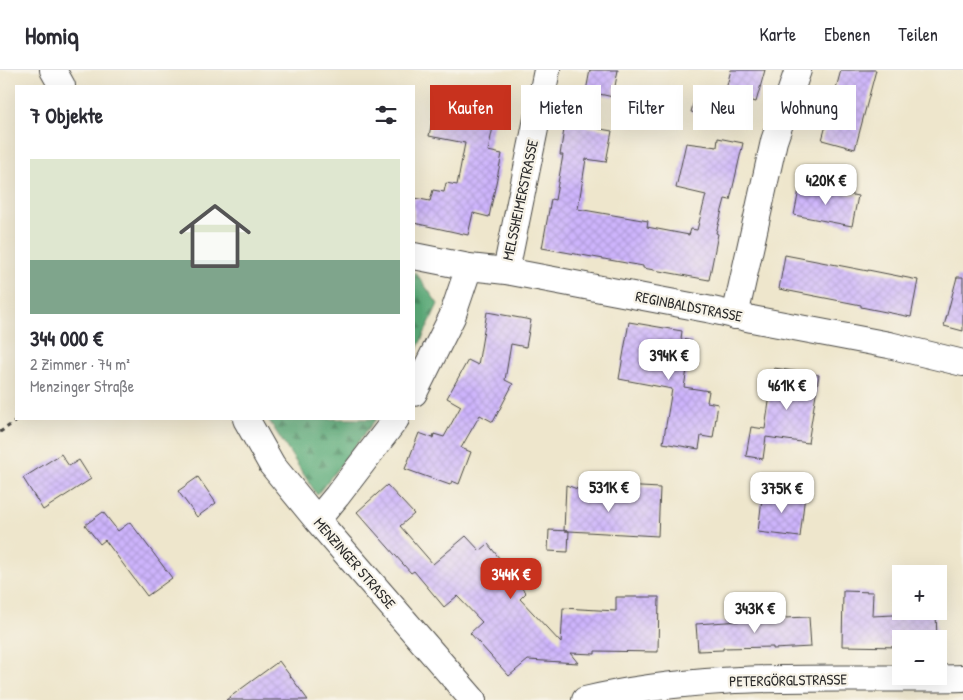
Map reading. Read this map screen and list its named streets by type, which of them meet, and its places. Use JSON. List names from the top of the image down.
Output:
{
  "streets": {
    "street": [
      "MELSSHEIMERSTRASSE",
      "REGINBALDSTRASSE",
      "MENZINGER STRASSE",
      "PETERGÖRGLSTRASSE"
    ]
  },
  "crossings": [
    ["MELSSHEIMERSTRASSE", "REGINBALDSTRASSE"]
  ],
  "page": {
    "header": "Homiq",
    "nav": ["Karte", "Ebenen", "Teilen"],
    "chip": [
      "Kaufen",
      "Mieten",
      "Filter",
      "Neu",
      "Wohnung"
    ],
    "heading": "7 Objekte",
    "list": [
      {
        "name": "344 000 €",
        "note": "2 Zimmer · 74 m² · Menzinger Straße"
      }
    ],
    "price": [
      "420K €",
      "394K €",
      "461K €",
      "531K €",
      "375K €",
      "344K €",
      "343K €"
    ],
    "map_buttons": ["+", "−"]
  }
}
